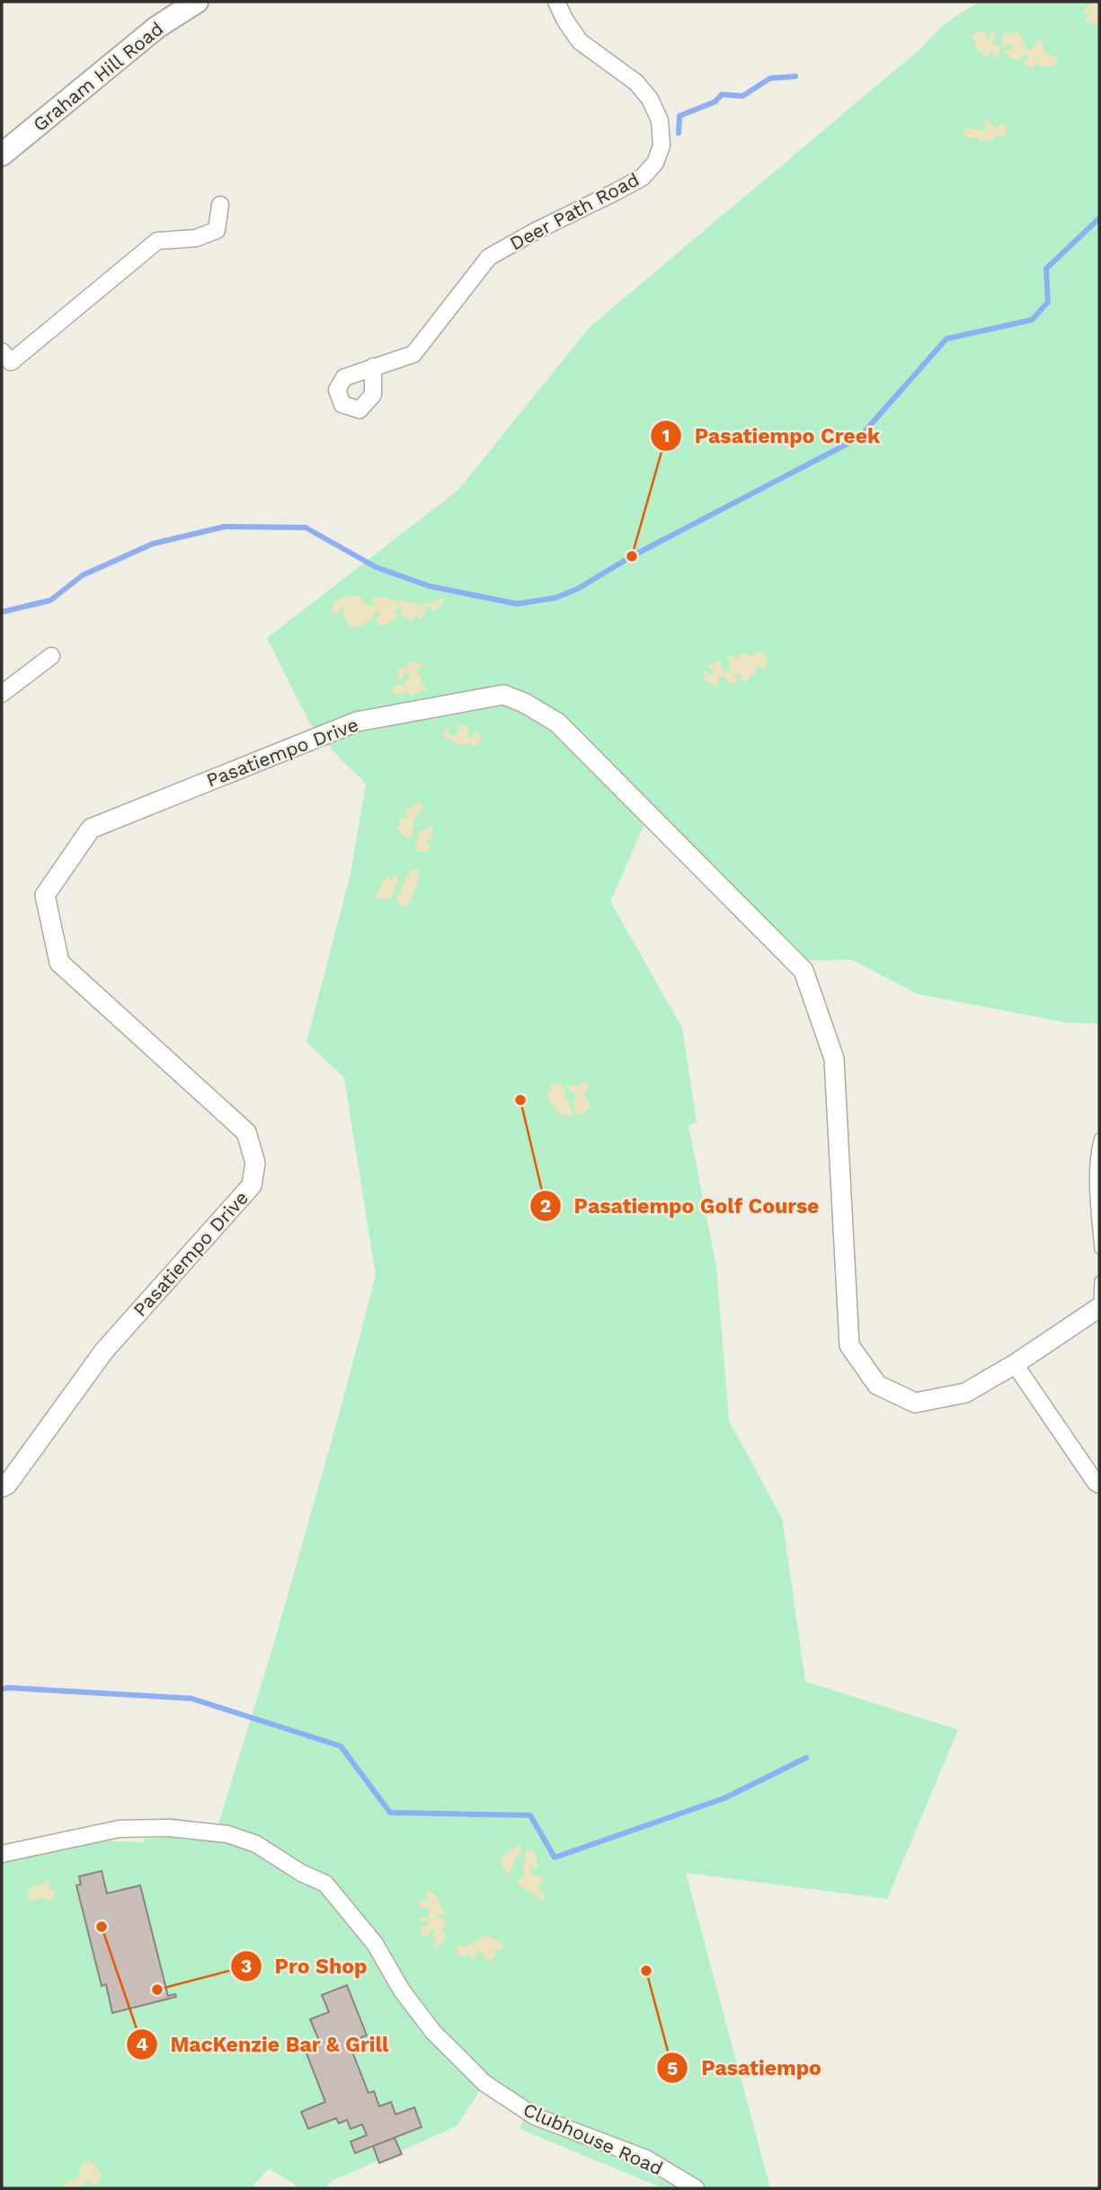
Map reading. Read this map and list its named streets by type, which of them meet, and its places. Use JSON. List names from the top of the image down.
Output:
{
  "streets": {
    "main road": ["Graham Hill Road"],
    "street": ["Deer Path Road", "Pasatiempo Drive", "Clubhouse Road"]
  },
  "places": [
    "Pasatiempo Creek",
    "Pasatiempo Golf Course",
    "MacKenzie Bar & Grill",
    "Pasatiempo",
    "Pro Shop"
  ]
}
